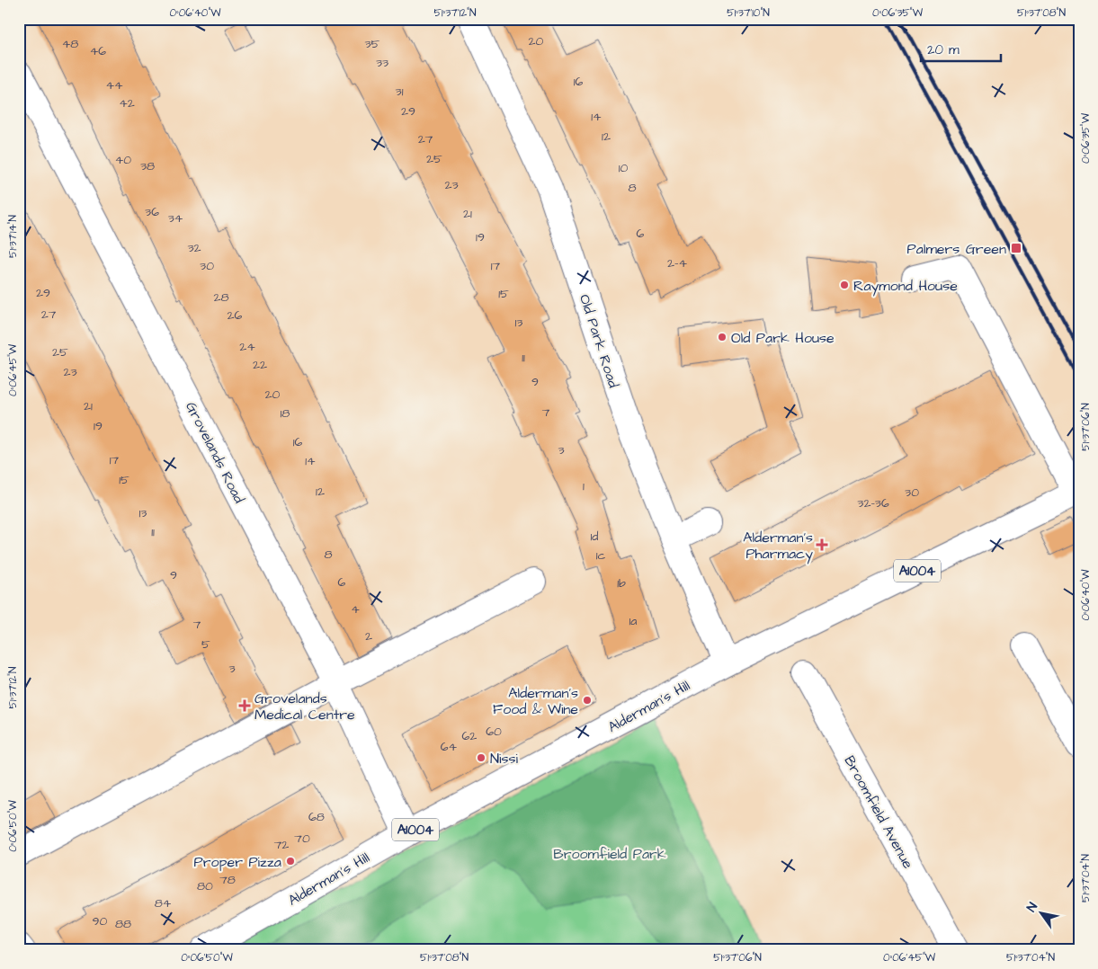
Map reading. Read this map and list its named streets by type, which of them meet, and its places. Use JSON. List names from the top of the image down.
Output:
{
  "streets": {
    "street": [
      "Old Park Road",
      "Grovelands Road",
      "A1004",
      "Alderman's Hill",
      "Broomfield Avenue"
    ]
  },
  "crossings": [
    ["Old Park Road", "Alderman's Hill"],
    ["Grovelands Road", "Alderman's Hill"]
  ],
  "parks": ["Broomfield Park"],
  "places": {
    "transit": ["Palmers Green"],
    "other": [
      "Raymond House",
      "Old Park House",
      "Alderman's Food & Wine",
      "Nissi",
      "Proper Pizza"
    ],
    "health": ["Alderman's Pharmacy", "Grovelands Medical Centre"]
  },
  "house_numbers": [
    "20",
    "48",
    "35",
    "46",
    "33",
    "16",
    "44",
    "31",
    "42",
    "29",
    "14",
    "12",
    "27",
    "25",
    "40",
    "38",
    "10",
    "23",
    "8",
    "36",
    "21",
    "34",
    "6",
    "19",
    "32",
    "2-4",
    "30",
    "17",
    "29",
    "15",
    "28",
    "27",
    "26",
    "13",
    "24",
    "25",
    "11",
    "22",
    "23",
    "9",
    "20",
    "21",
    "7",
    "18",
    "19",
    "16",
    "3",
    "17",
    "14",
    "15",
    "1",
    "12",
    "30",
    "32-36",
    "13",
    "11",
    "1d",
    "8",
    "1c",
    "9",
    "6",
    "1b",
    "4",
    "1a",
    "7",
    "2",
    "5",
    "3",
    "60",
    "62",
    "64",
    "68",
    "70",
    "72",
    "78",
    "80",
    "84",
    "90",
    "88"
  ],
  "scale_bar": "20 m",
  "north": "top left",
  "coordinates": [
    "0°06'40\"W",
    "51°37'12\"N",
    "51°37'10\"N",
    "0°06'35\"W",
    "51°37'08\"N",
    "51°37'14\"N",
    "0°06'45\"W",
    "51°37'06\"N",
    "0°06'50\"W",
    "51°37'04\"N"
  ]
}
